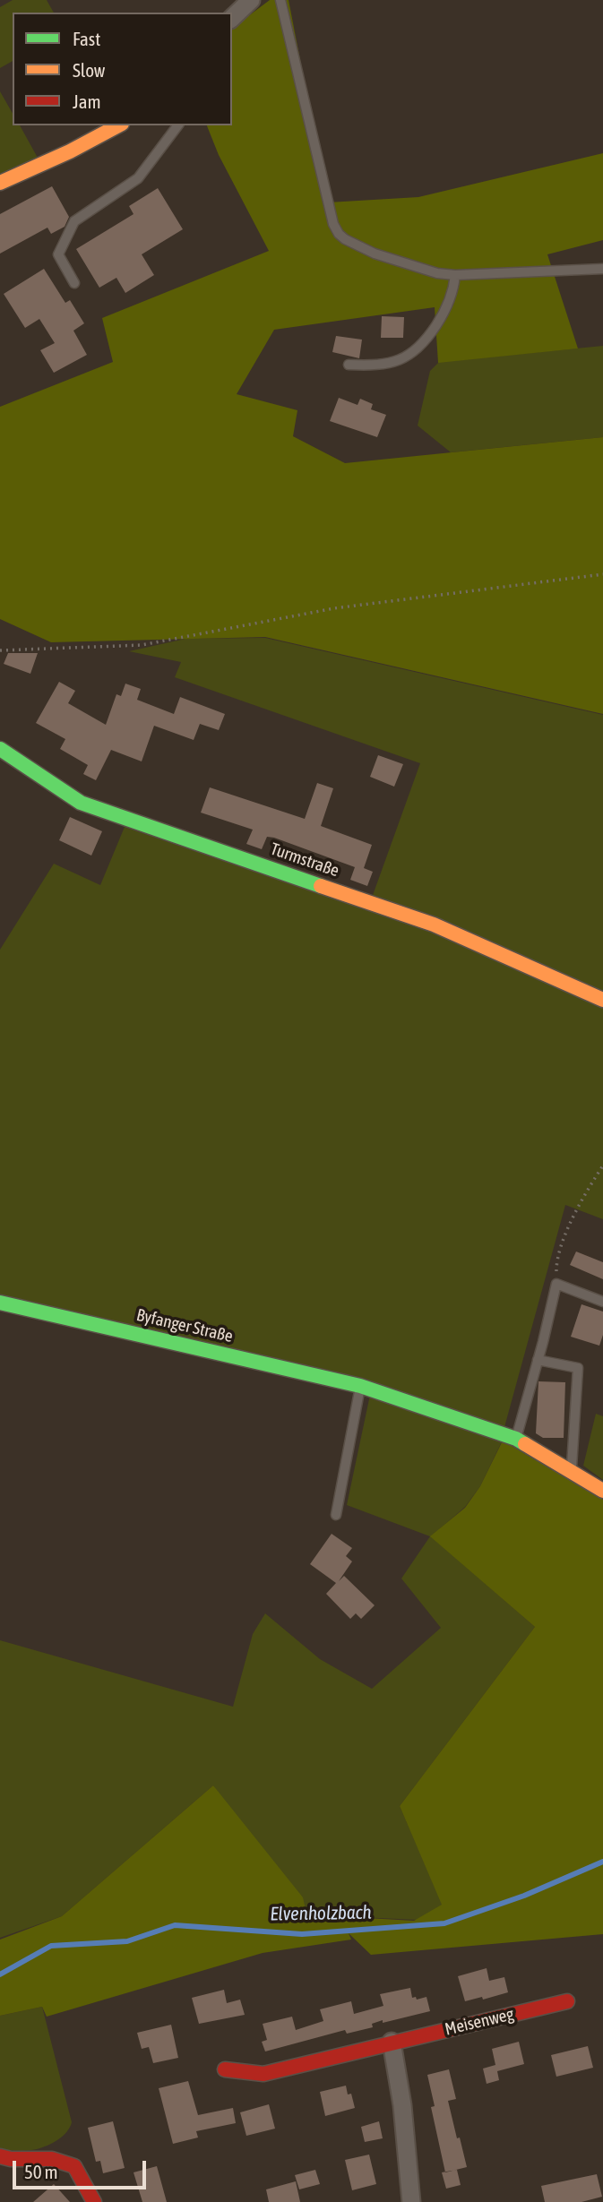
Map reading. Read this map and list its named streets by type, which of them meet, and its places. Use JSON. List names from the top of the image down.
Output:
{
  "streets": {
    "street": ["Turmstraße", "Byfanger Straße", "Meisenweg"]
  },
  "water": ["Elvenholzbach"],
  "legend": ["Fast", "Slow", "Jam"],
  "scale_bar": "50 m"
}
